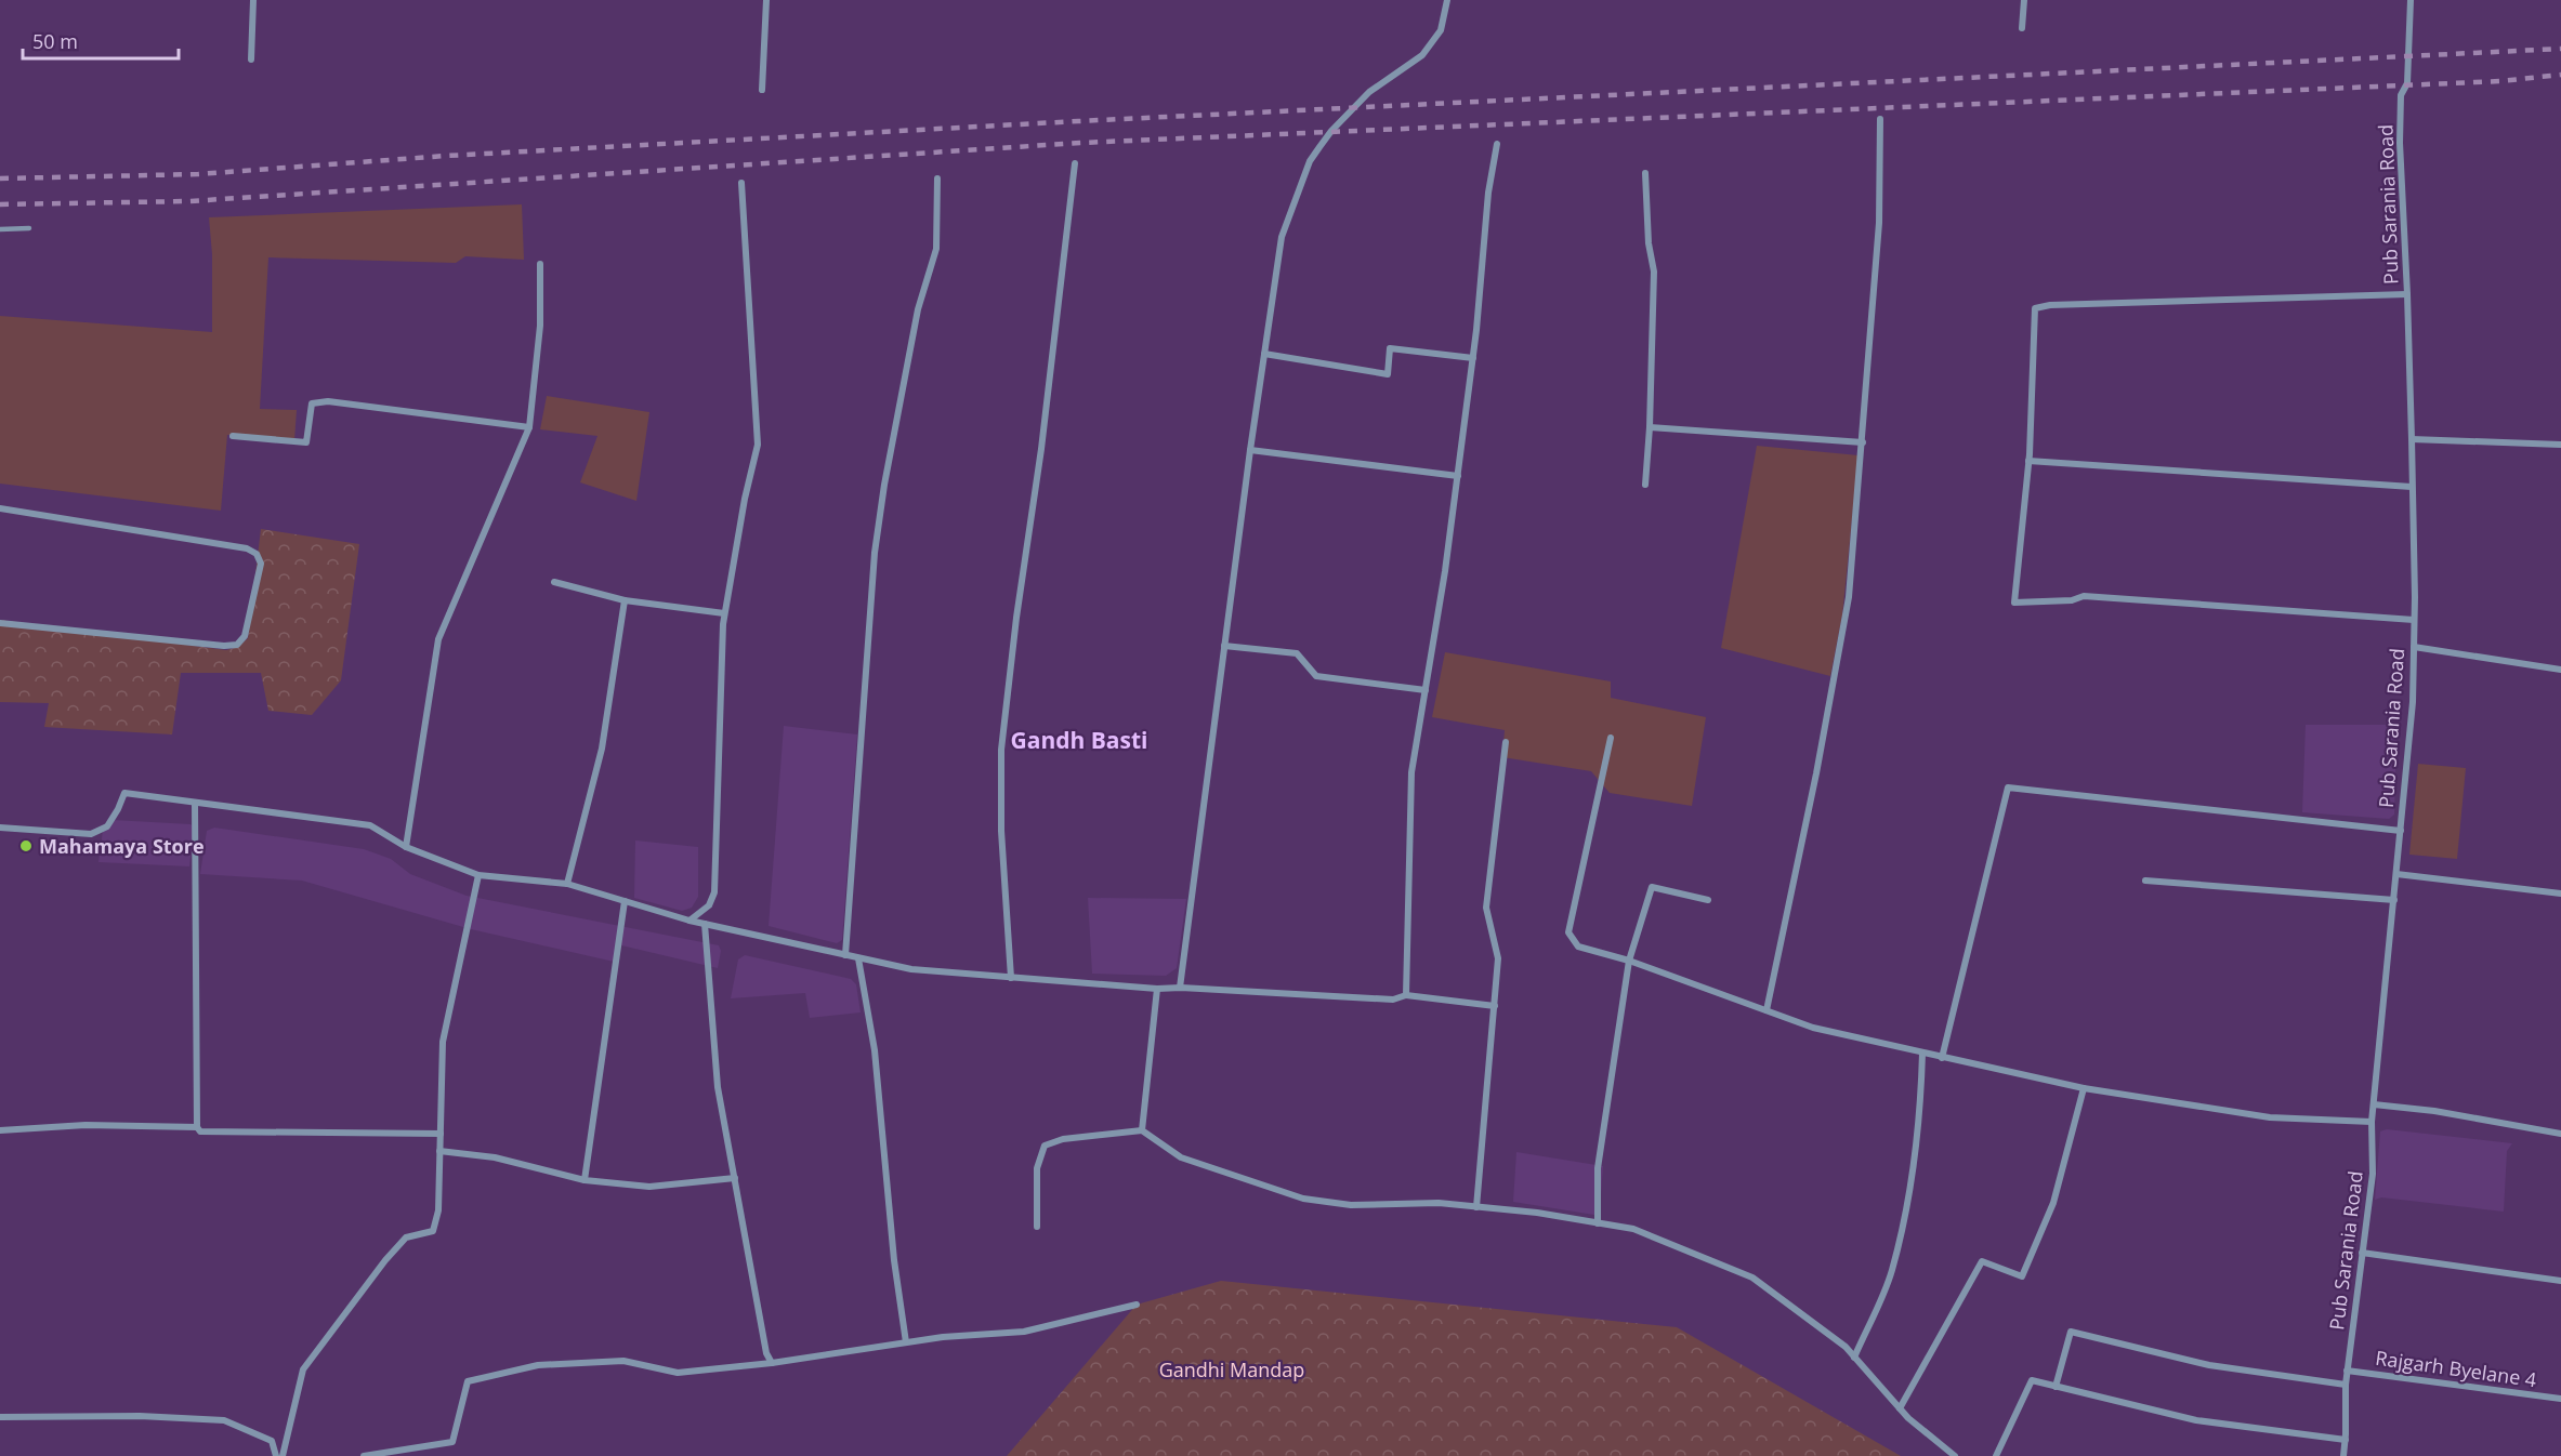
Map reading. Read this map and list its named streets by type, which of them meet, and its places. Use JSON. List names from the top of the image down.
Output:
{
  "streets": {
    "street": ["Pub Sarania Road", "Rajgarh Byelane 4"]
  },
  "crossings": [
    ["Pub Sarania Road", "Rajgarh Byelane 4"]
  ],
  "districts": ["Gandh Basti"],
  "parks": ["Gandhi Mandap"],
  "places": ["Mahamaya Store"],
  "scale_bar": "50 m"
}
